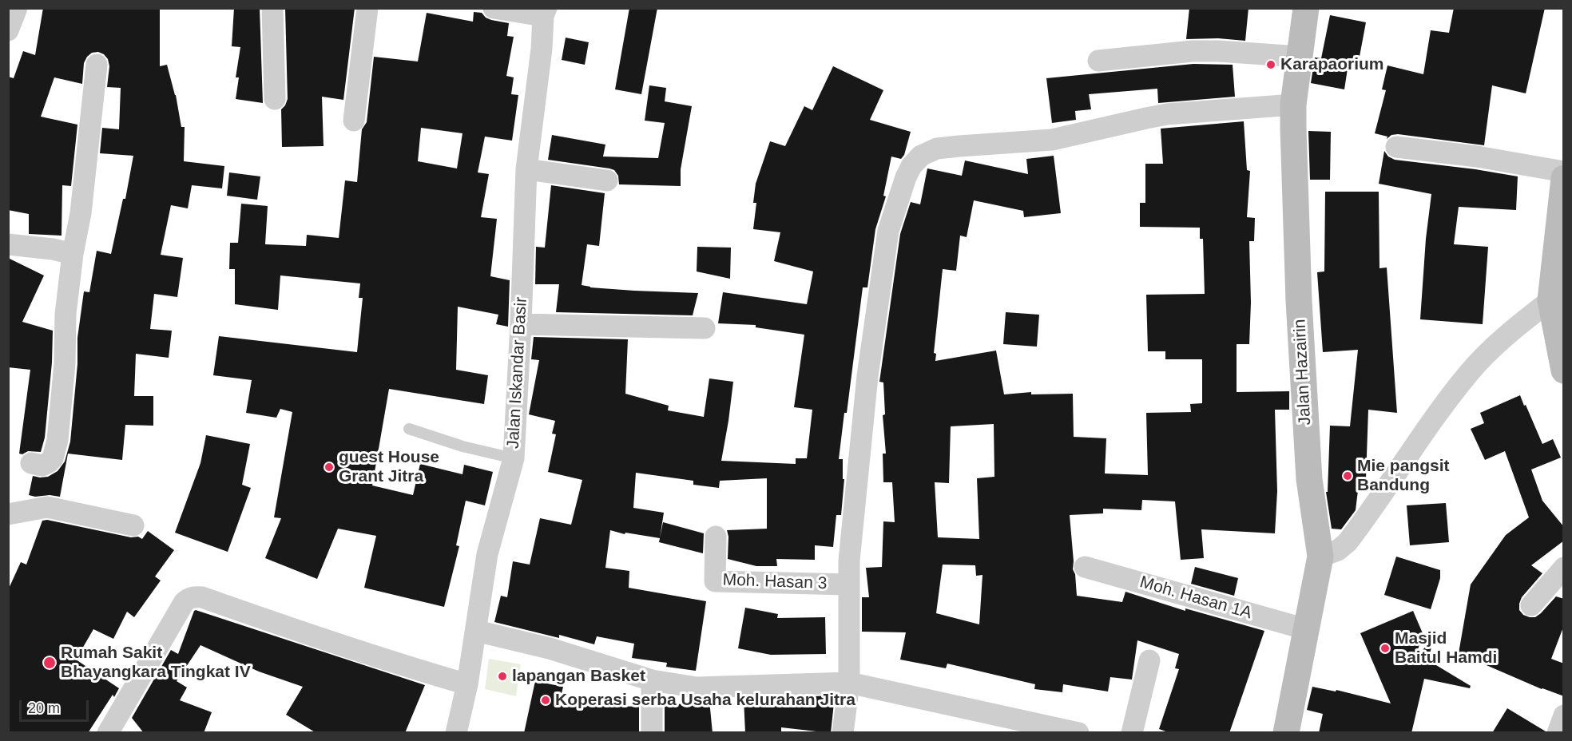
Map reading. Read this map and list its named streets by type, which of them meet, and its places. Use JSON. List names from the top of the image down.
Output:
{
  "streets": {
    "main road": ["Jalan Hazairin"],
    "street": ["Jalan Iskandar Basir", "Moh. Hasan 3", "Moh. Hasan 1A"]
  },
  "crossings": [
    ["Jalan Hazairin", "Moh. Hasan 1A"]
  ],
  "places": [
    "Karapaorium",
    "guest House Grant Jitra",
    "Mie pangsit Bandung",
    "Masjid Baitul Hamdi",
    "Rumah Sakit Bhayangkara Tingkat IV",
    "lapangan Basket",
    "Koperasi serba Usaha kelurahan Jitra"
  ],
  "scale_bar": "20 m"
}
